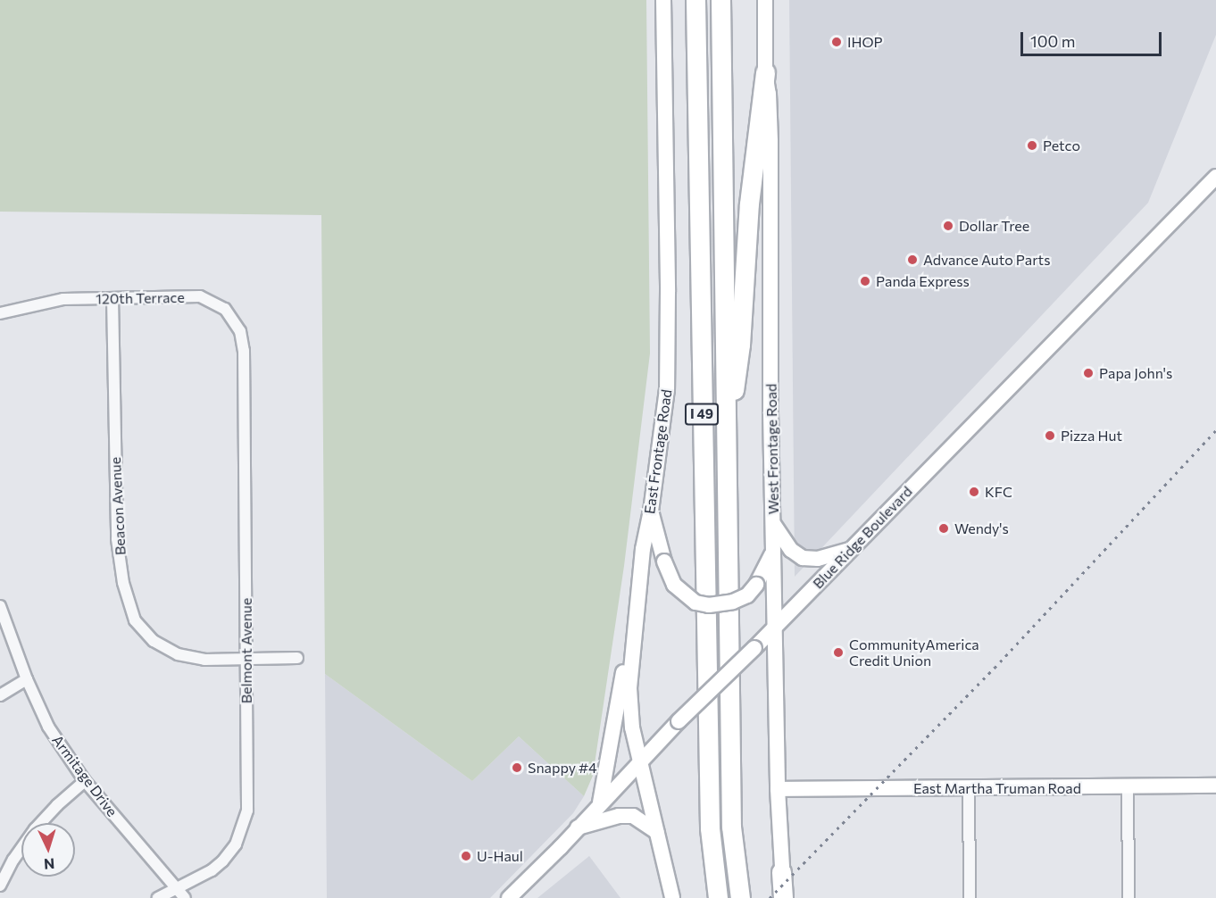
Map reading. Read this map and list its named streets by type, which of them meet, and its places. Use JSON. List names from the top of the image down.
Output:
{
  "streets": {
    "highway": ["I 49"],
    "street": [
      "120th Terrace",
      "West Frontage Road",
      "East Frontage Road",
      "Beacon Avenue",
      "Blue Ridge Boulevard",
      "Belmont Avenue",
      "Armitage Drive",
      "East Martha Truman Road"
    ]
  },
  "crossings": [
    ["120th Terrace", "Beacon Avenue"],
    ["120th Terrace", "Belmont Avenue"],
    ["West Frontage Road", "Blue Ridge Boulevard"],
    ["West Frontage Road", "East Martha Truman Road"],
    ["East Frontage Road", "Blue Ridge Boulevard"],
    ["Beacon Avenue", "Belmont Avenue"],
    ["Belmont Avenue", "Armitage Drive"]
  ],
  "places": [
    "IHOP",
    "Petco",
    "Dollar Tree",
    "Advance Auto Parts",
    "Panda Express",
    "Papa John's",
    "Pizza Hut",
    "KFC",
    "Wendy's",
    "CommunityAmerica Credit Union",
    "Snappy #4",
    "U-Haul"
  ],
  "scale_bar": "100 m",
  "north": "bottom"
}
